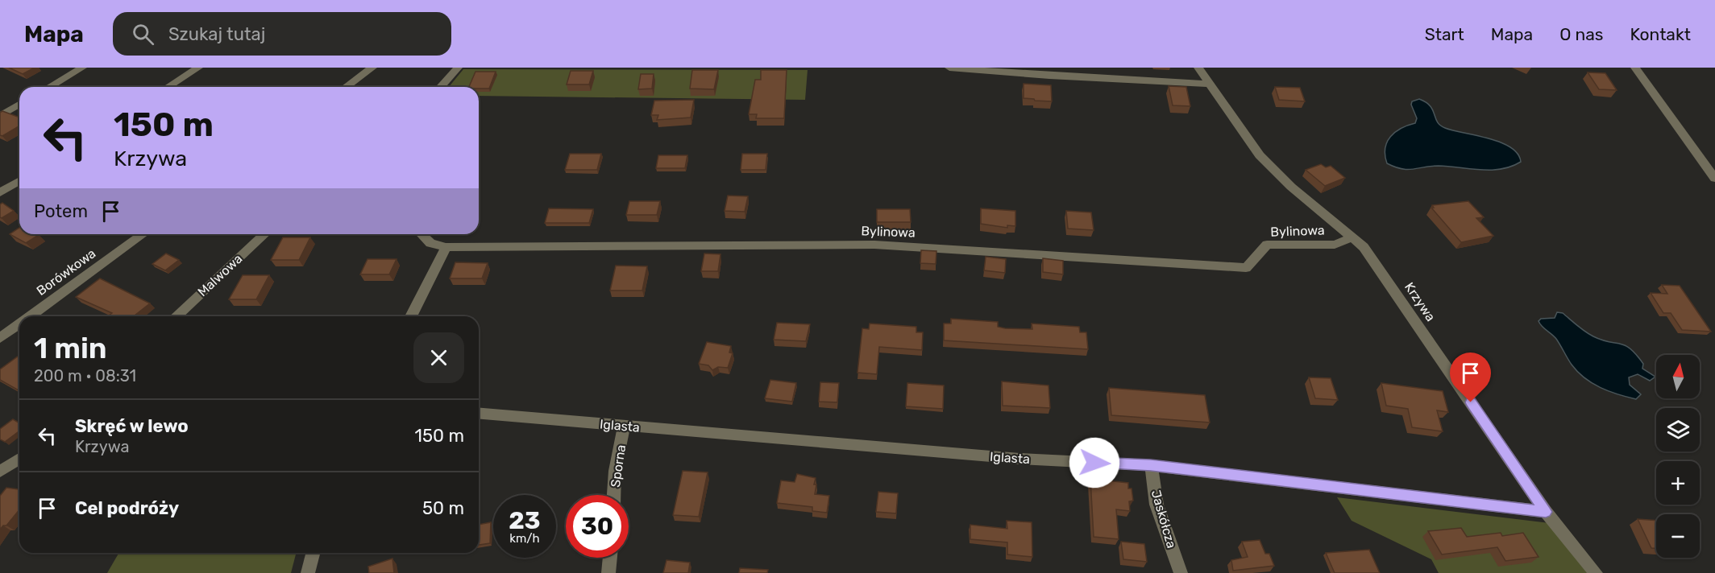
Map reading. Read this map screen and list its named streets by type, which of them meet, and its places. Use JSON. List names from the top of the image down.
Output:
{
  "streets": {
    "street": [
      "Bylinowa",
      "Borówkowa",
      "Malwowa",
      "Krzywa",
      "Iglasta",
      "Sporna",
      "Jaskółcza"
    ]
  },
  "crossings": [
    ["Bylinowa", "Krzywa"],
    ["Krzywa", "Iglasta"],
    ["Iglasta", "Sporna"],
    ["Iglasta", "Jaskółcza"]
  ],
  "north": "top",
  "page": {
    "header": "Mapa",
    "search": "Szukaj tutaj",
    "nav": [
      "Start",
      "Mapa",
      "O nas",
      "Kontakt"
    ],
    "turn": ["150 m", "Krzywa"],
    "then": "Potem",
    "heading": ["1 min", "200 m · 08:31"],
    "map_buttons": ["+", "−"],
    "list": [
      {
        "name": "Skręć w lewo",
        "note": "Krzywa",
        "value": "150 m"
      },
      {
        "name": "Cel podróży",
        "value": "50 m"
      }
    ],
    "speed": "23 km/h",
    "limit": "30"
  }
}
